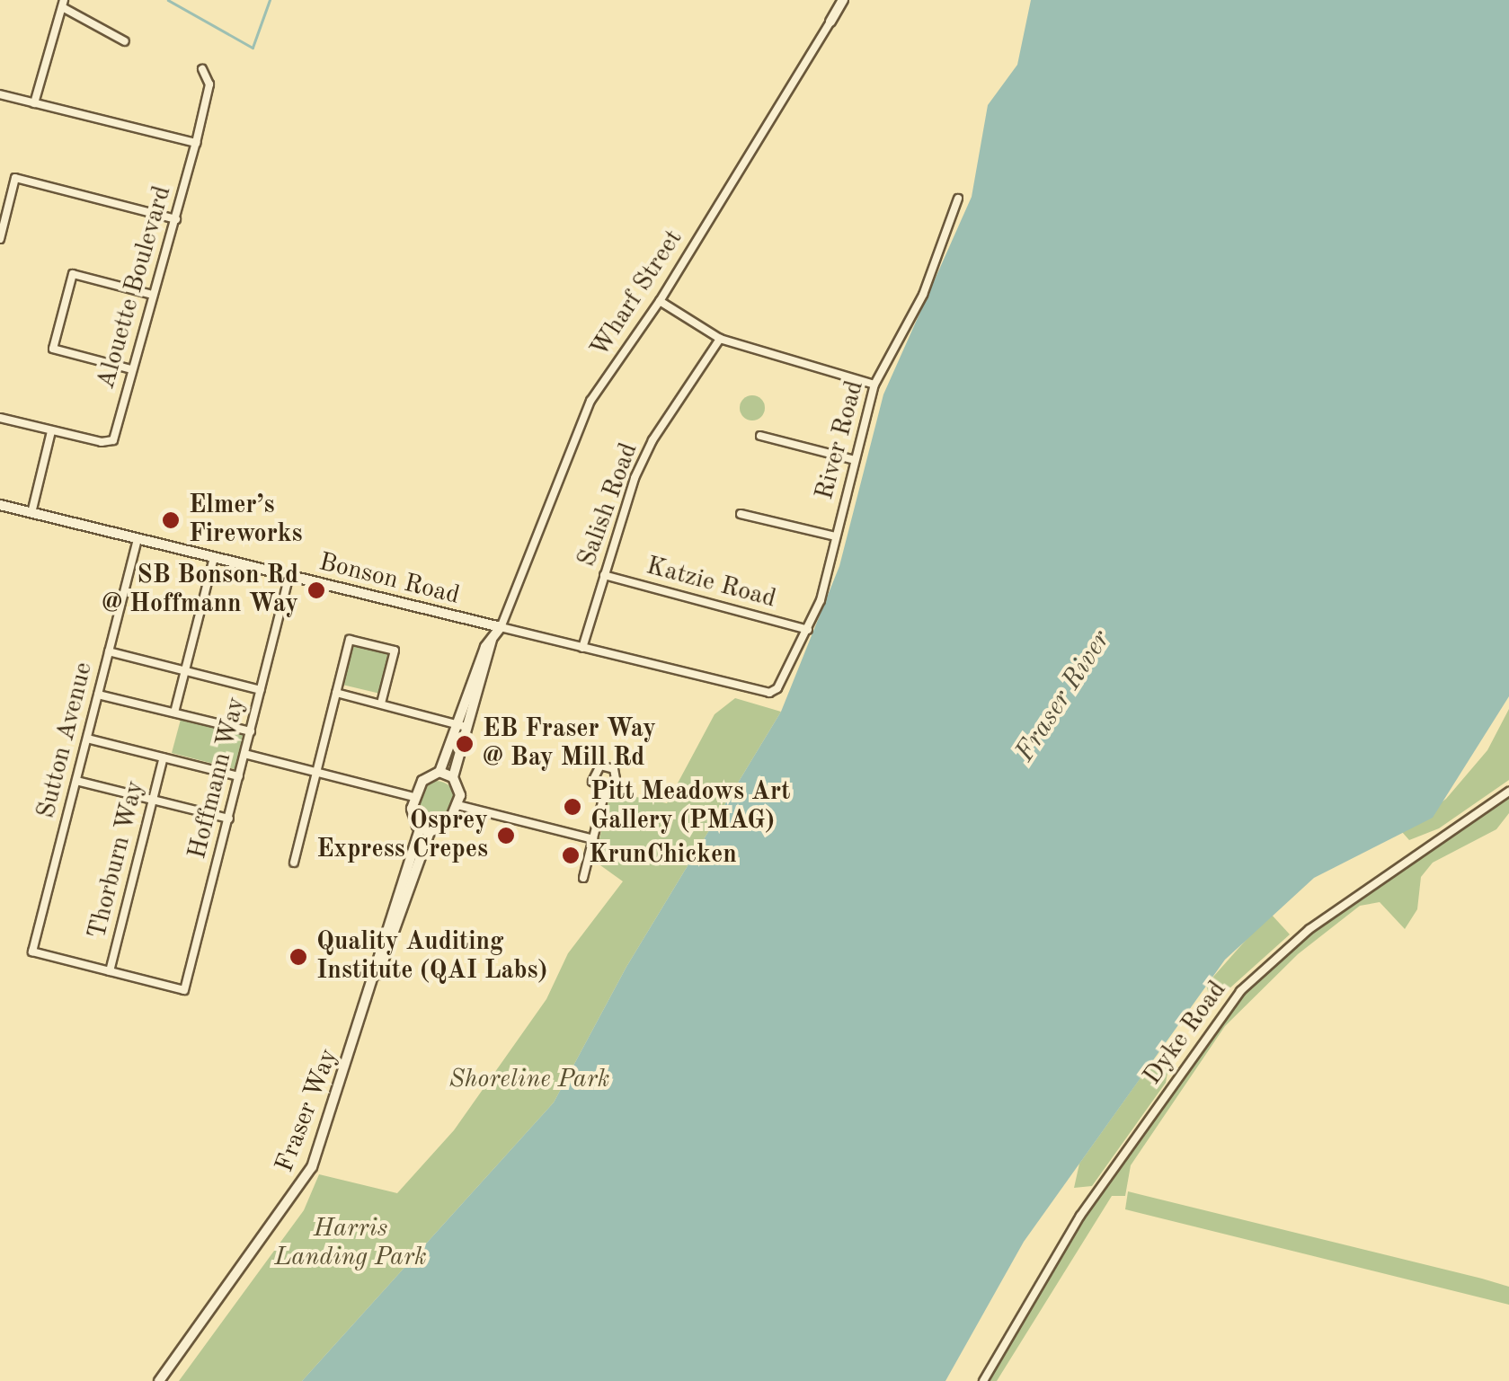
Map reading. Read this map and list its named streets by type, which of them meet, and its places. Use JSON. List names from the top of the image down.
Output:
{
  "streets": {
    "street": [
      "Alouette Boulevard",
      "Wharf Street",
      "River Road",
      "Salish Road",
      "Bonson Road",
      "Katzie Road",
      "Sutton Avenue",
      "Hoffmann Way",
      "Thorburn Way",
      "Dyke Road",
      "Fraser Way"
    ]
  },
  "crossings": [
    ["Wharf Street", "Bonson Road"],
    ["River Road", "Bonson Road"],
    ["River Road", "Katzie Road"],
    ["Salish Road", "Bonson Road"],
    ["Salish Road", "Katzie Road"],
    ["Bonson Road", "Sutton Avenue"],
    ["Bonson Road", "Hoffmann Way"],
    ["Sutton Avenue", "Hoffmann Way"],
    ["Sutton Avenue", "Thorburn Way"],
    ["Hoffmann Way", "Thorburn Way"]
  ],
  "water": ["Fraser River"],
  "parks": ["Shoreline Park", "Harris Landing Park"],
  "places": [
    "Elmer’s Fireworks",
    "SB Bonson Rd @ Hoffmann Way",
    "EB Fraser Way @ Bay Mill Rd",
    "Pitt Meadows Art Gallery (PMAG)",
    "Osprey Express Crepes",
    "KrunChicken",
    "Quality Auditing Institute (QAI Labs)"
  ]
}
